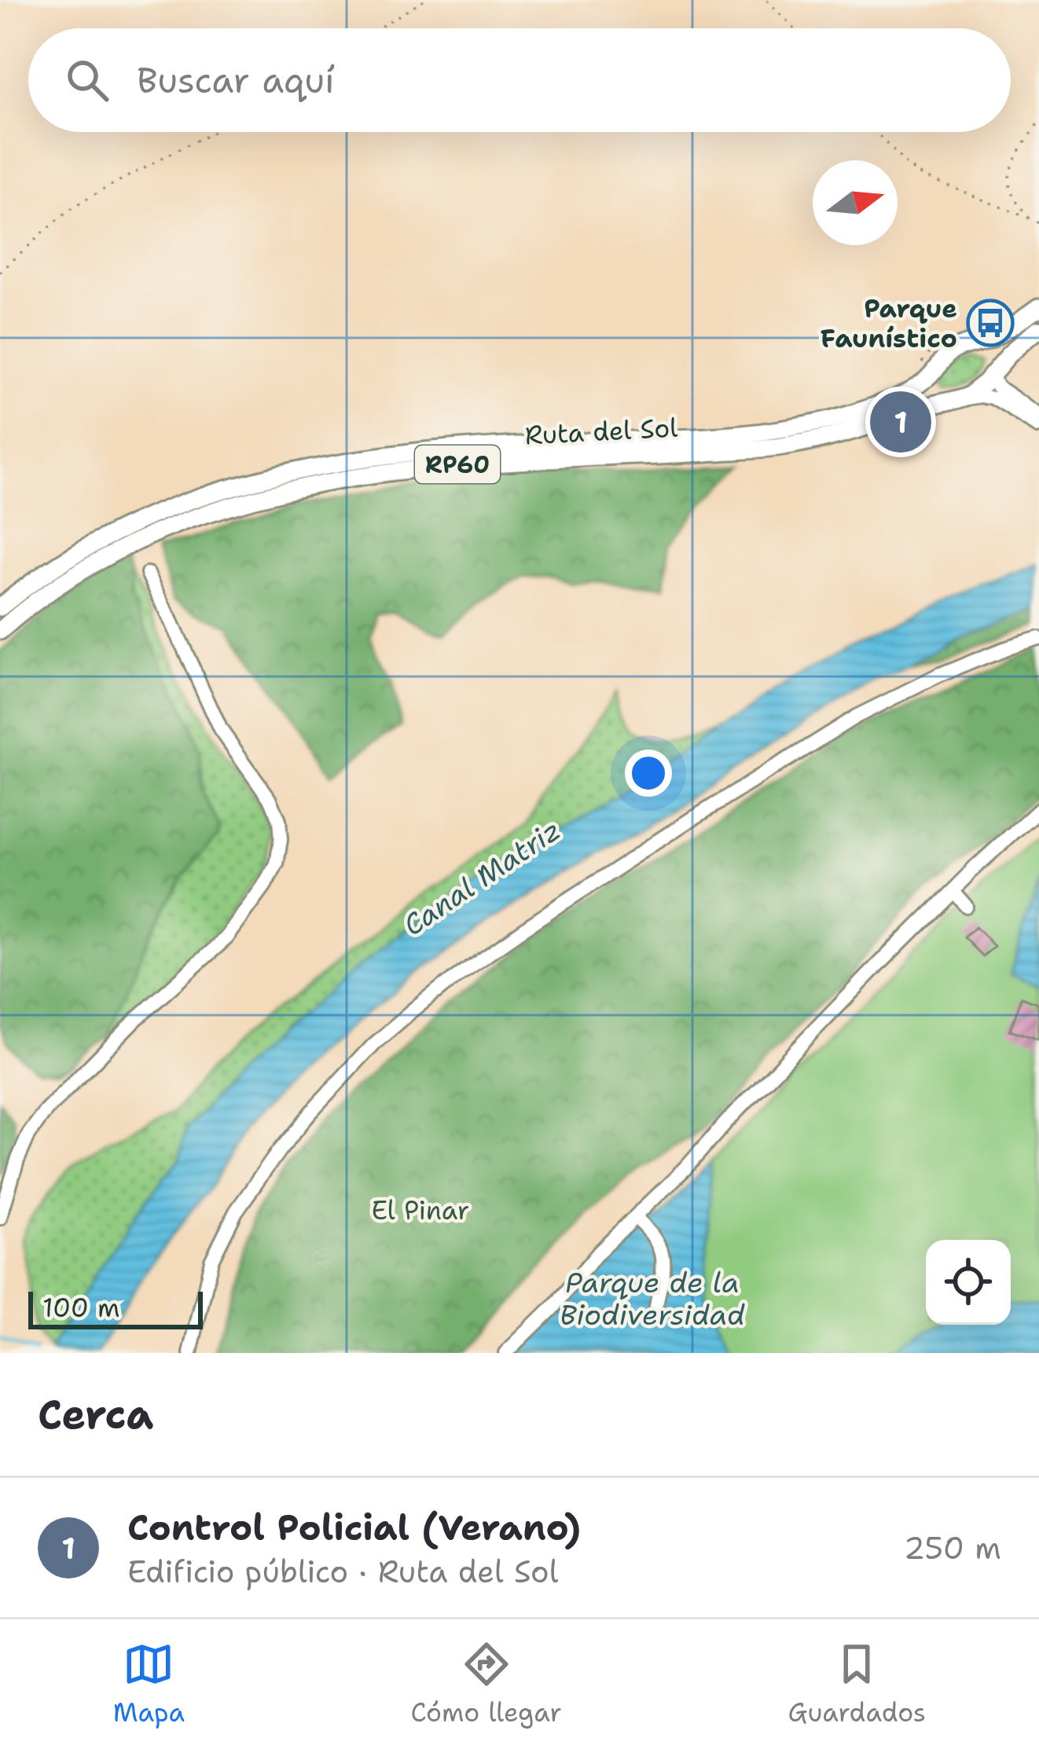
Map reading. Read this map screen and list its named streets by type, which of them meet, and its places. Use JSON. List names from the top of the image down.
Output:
{
  "streets": {
    "main road": ["Ruta del Sol", "RP60"]
  },
  "water": ["Canal Matriz", "Parque de la Biodiversidad"],
  "parks": ["El Pinar"],
  "places": {
    "bus stop": ["Parque Faunístico"]
  },
  "scale_bar": "100 m",
  "north": "right",
  "page": {
    "search": "Buscar aquí",
    "pins": "1",
    "scale": "100 m",
    "heading": "Cerca",
    "list": [
      {
        "mark": "1",
        "name": "Control Policial (Verano)",
        "note": "Edificio público · Ruta del Sol",
        "value": "250 m"
      }
    ],
    "nav": ["Mapa", "Cómo llegar", "Guardados"]
  }
}
